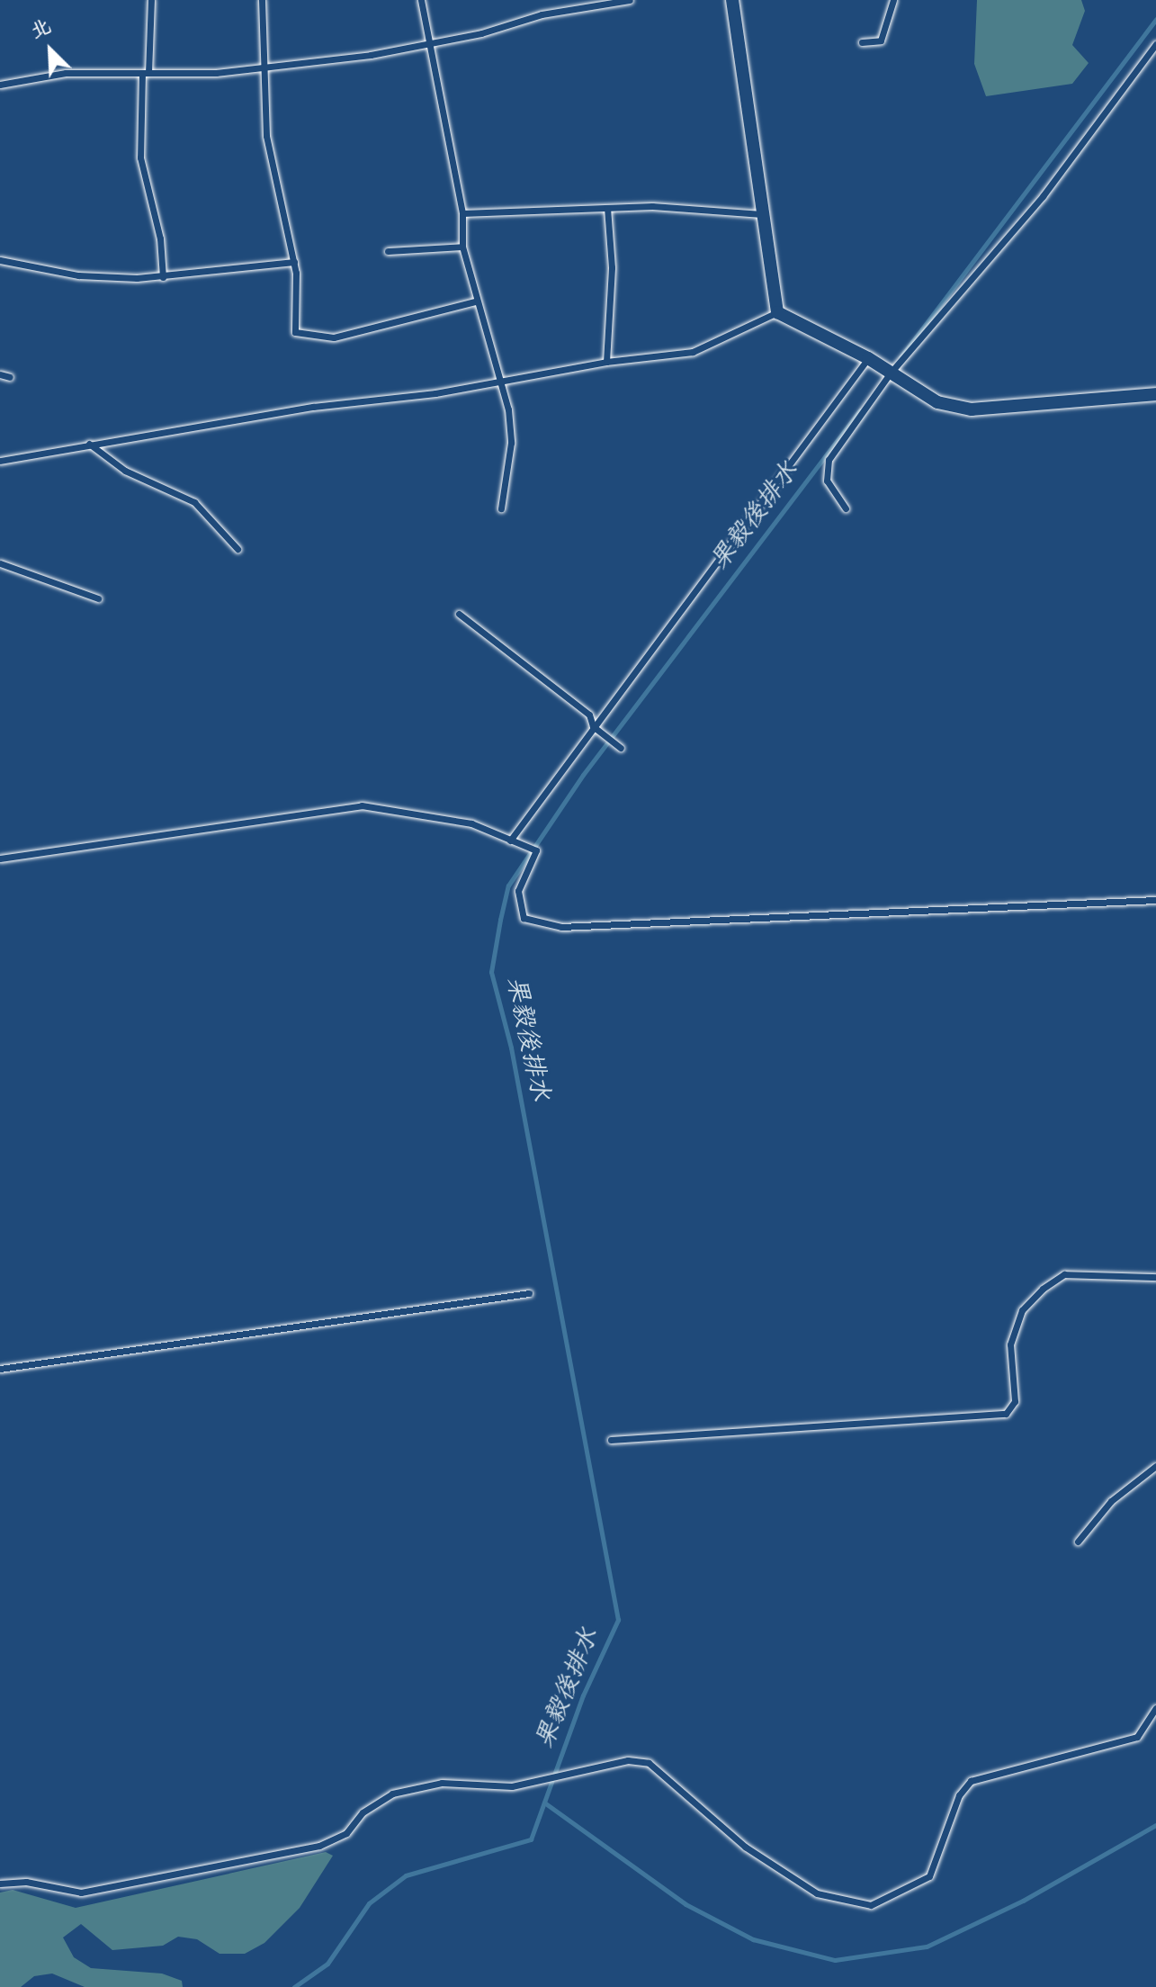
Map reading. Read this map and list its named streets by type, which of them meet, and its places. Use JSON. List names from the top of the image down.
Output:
{
  "water": ["果毅後排水"],
  "north": "top left"
}
